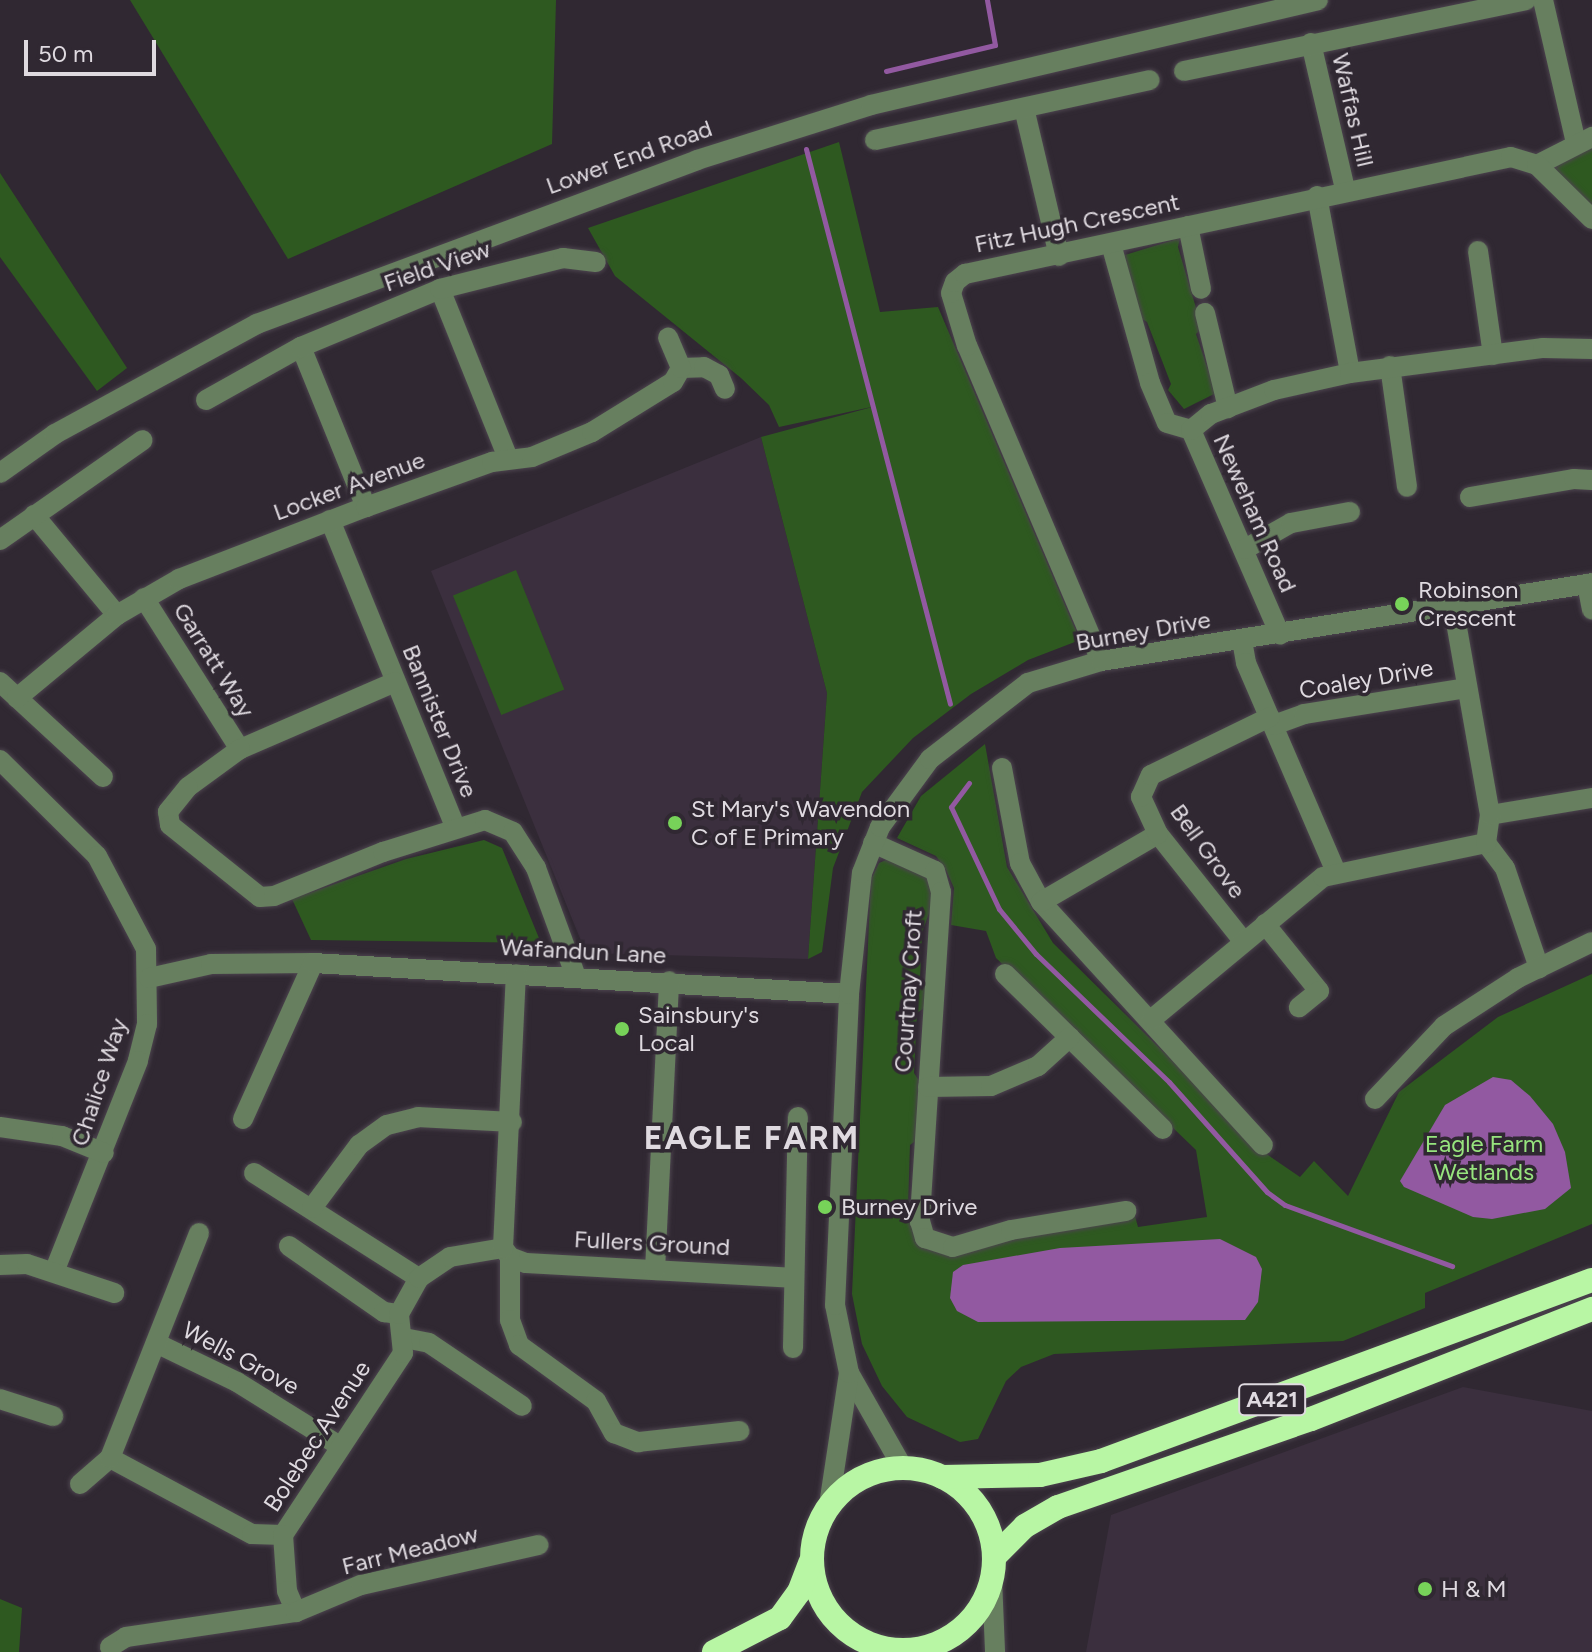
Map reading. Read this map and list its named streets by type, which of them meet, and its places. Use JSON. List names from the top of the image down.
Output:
{
  "streets": {
    "highway": ["A421"],
    "street": [
      "Waffas Hill",
      "Lower End Road",
      "Fitz Hugh Crescent",
      "Field View",
      "Locker Avenue",
      "Neweham Road",
      "Burney Drive",
      "Garratt Way",
      "Coaley Drive",
      "Bannister Drive",
      "Bell Grove",
      "Wafandun Lane",
      "Courtnay Croft",
      "Chalice Way",
      "Fullers Ground",
      "Wells Grove",
      "Bolebec Avenue",
      "Farr Meadow"
    ]
  },
  "crossings": [
    ["Waffas Hill", "Fitz Hugh Crescent"],
    ["Fitz Hugh Crescent", "Neweham Road"],
    ["Fitz Hugh Crescent", "Burney Drive"],
    ["Locker Avenue", "Garratt Way"],
    ["Locker Avenue", "Bannister Drive"],
    ["Neweham Road", "Burney Drive"],
    ["Burney Drive", "Wafandun Lane"],
    ["Burney Drive", "Courtnay Croft"],
    ["Coaley Drive", "Bell Grove"],
    ["Bannister Drive", "Wafandun Lane"],
    ["Wafandun Lane", "Chalice Way"],
    ["Wells Grove", "Bolebec Avenue"]
  ],
  "districts": ["EAGLE FARM"],
  "parks": ["Eagle Farm Wetlands"],
  "places": [
    "Robinson Crescent",
    "St Mary's Wavendon C of E Primary",
    "Sainsbury's Local",
    "Burney Drive",
    "H & M"
  ],
  "scale_bar": "50 m"
}
